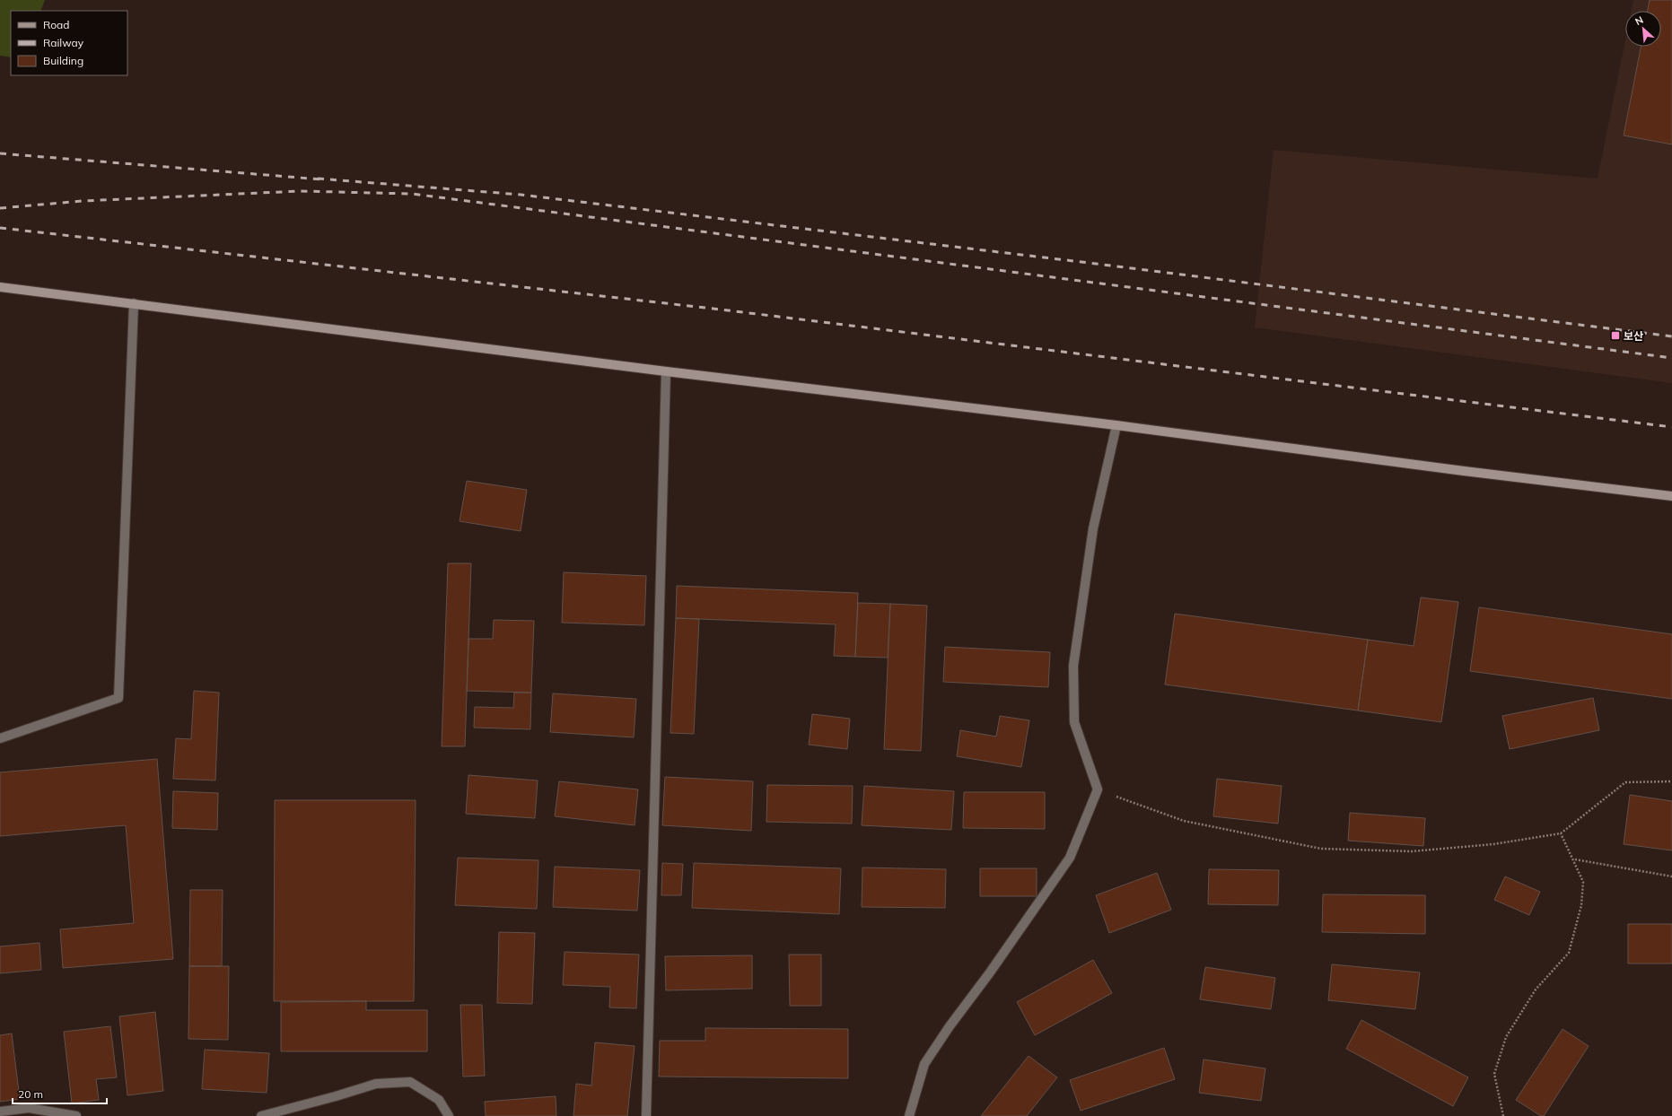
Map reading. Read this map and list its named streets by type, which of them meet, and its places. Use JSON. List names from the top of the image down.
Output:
{
  "places": {
    "transit": ["보산"]
  },
  "legend": ["Road", "Railway", "Building"],
  "scale_bar": "20 m",
  "north": "top left"
}
